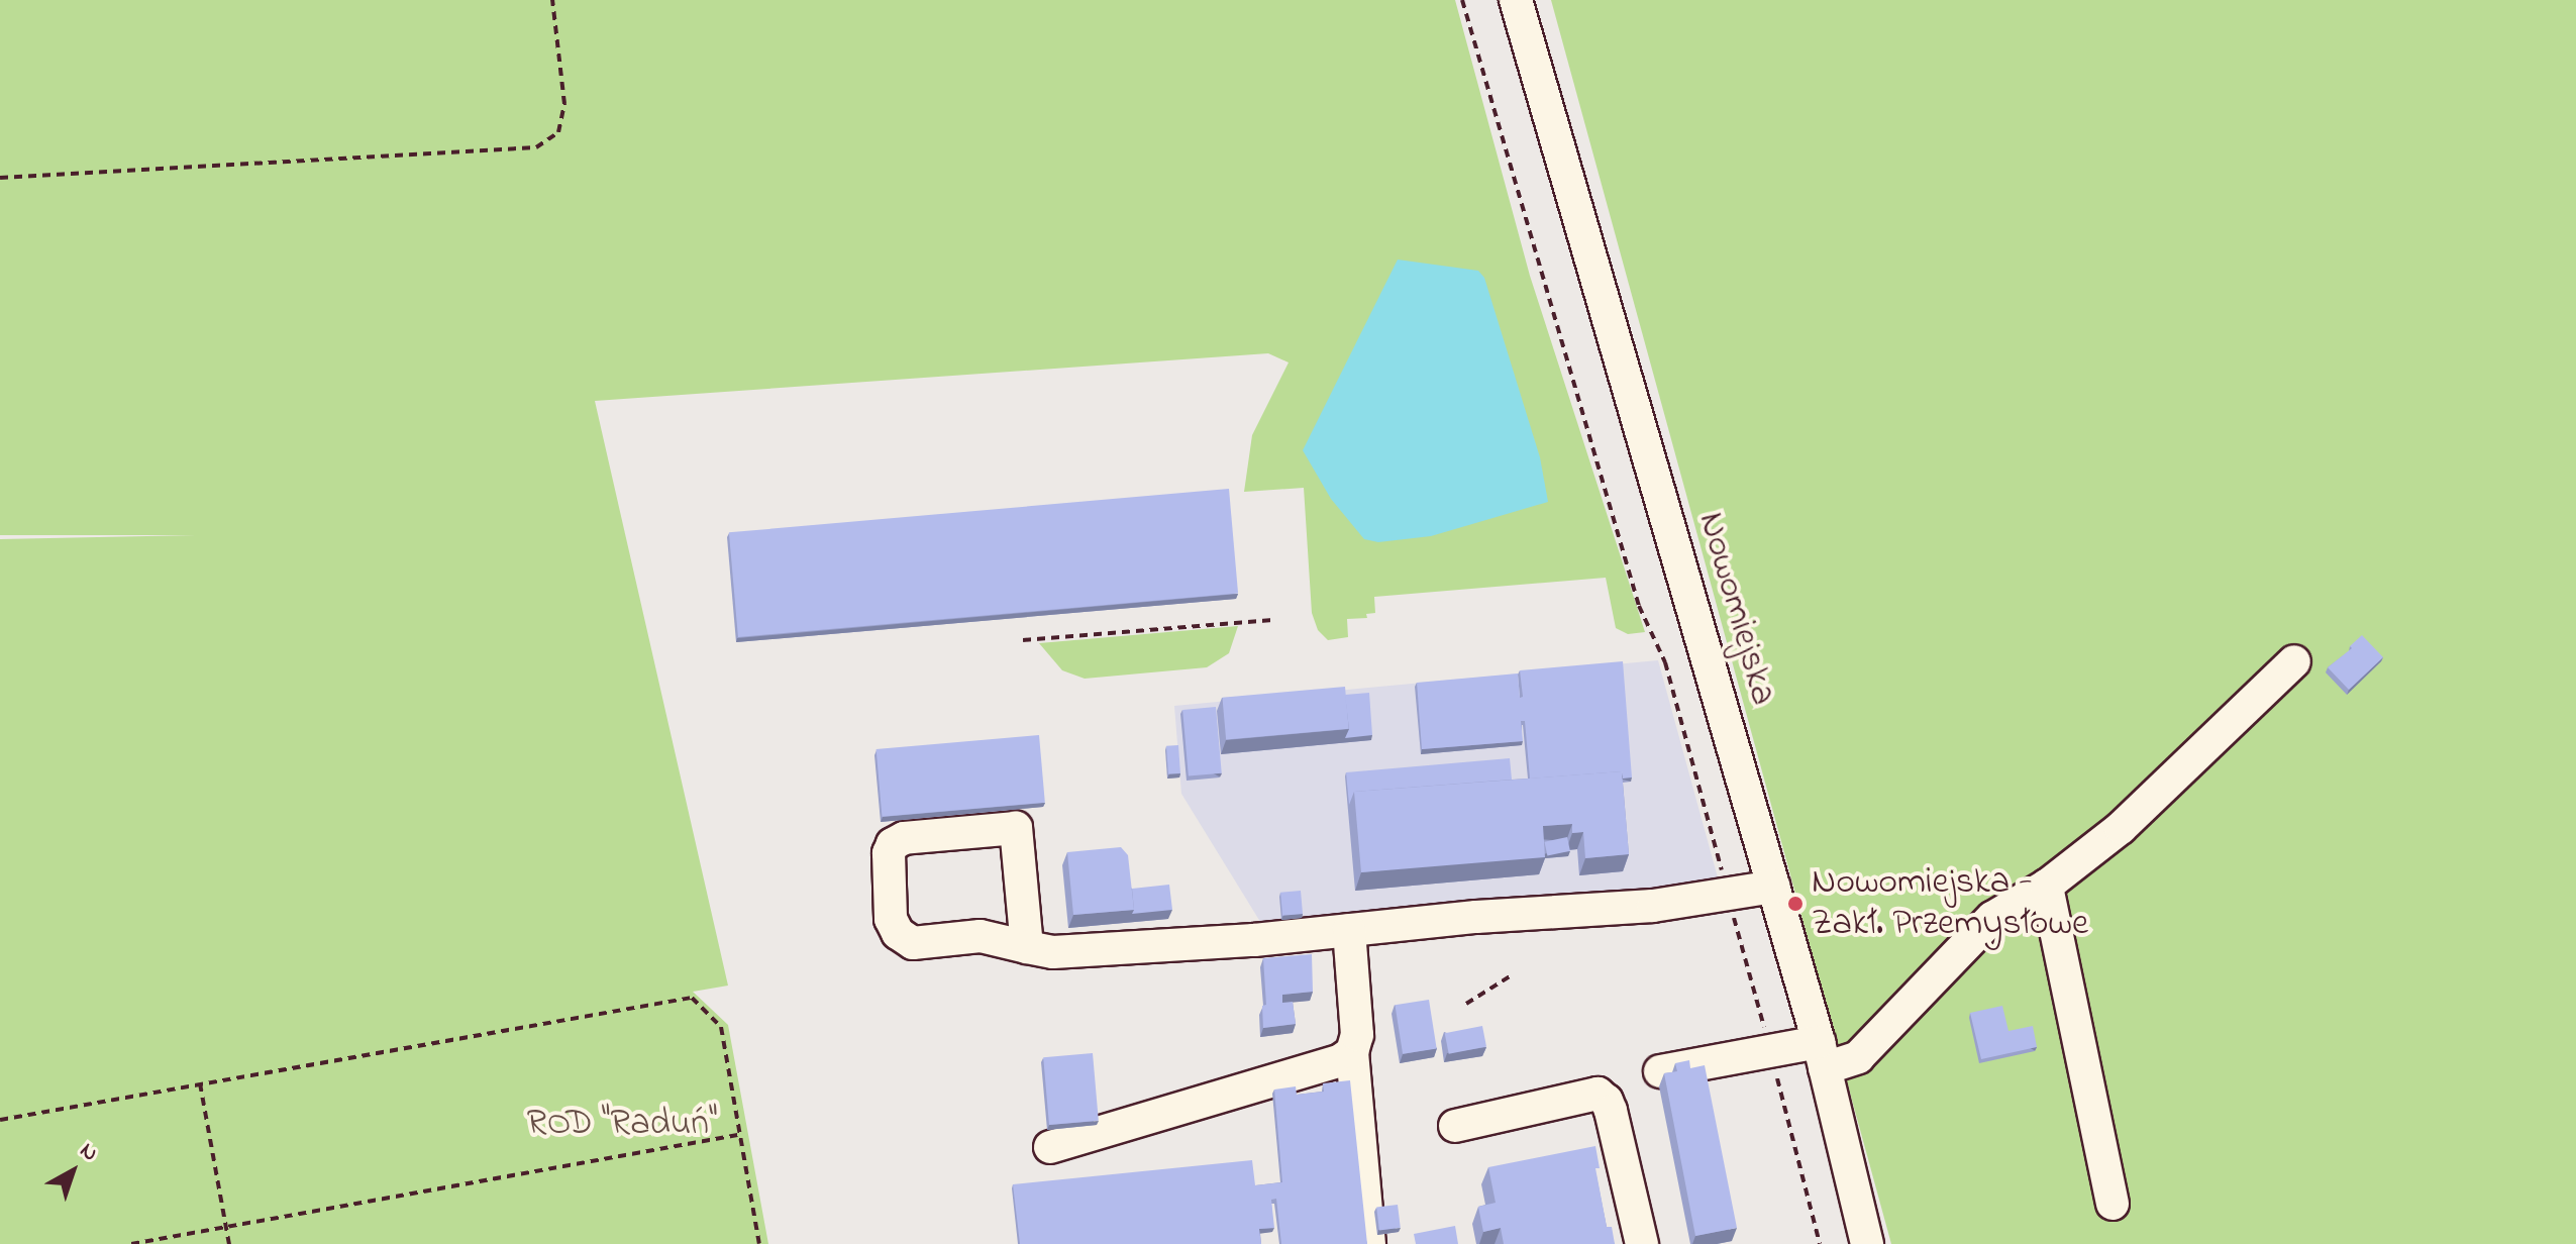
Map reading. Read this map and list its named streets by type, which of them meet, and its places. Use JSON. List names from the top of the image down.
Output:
{
  "streets": {
    "street": ["Nowomiejska"]
  },
  "parks": ["ROD \"Raduń\""],
  "places": ["Nowomiejska - Zakł. Przemysłowe"],
  "north": "top right"
}
